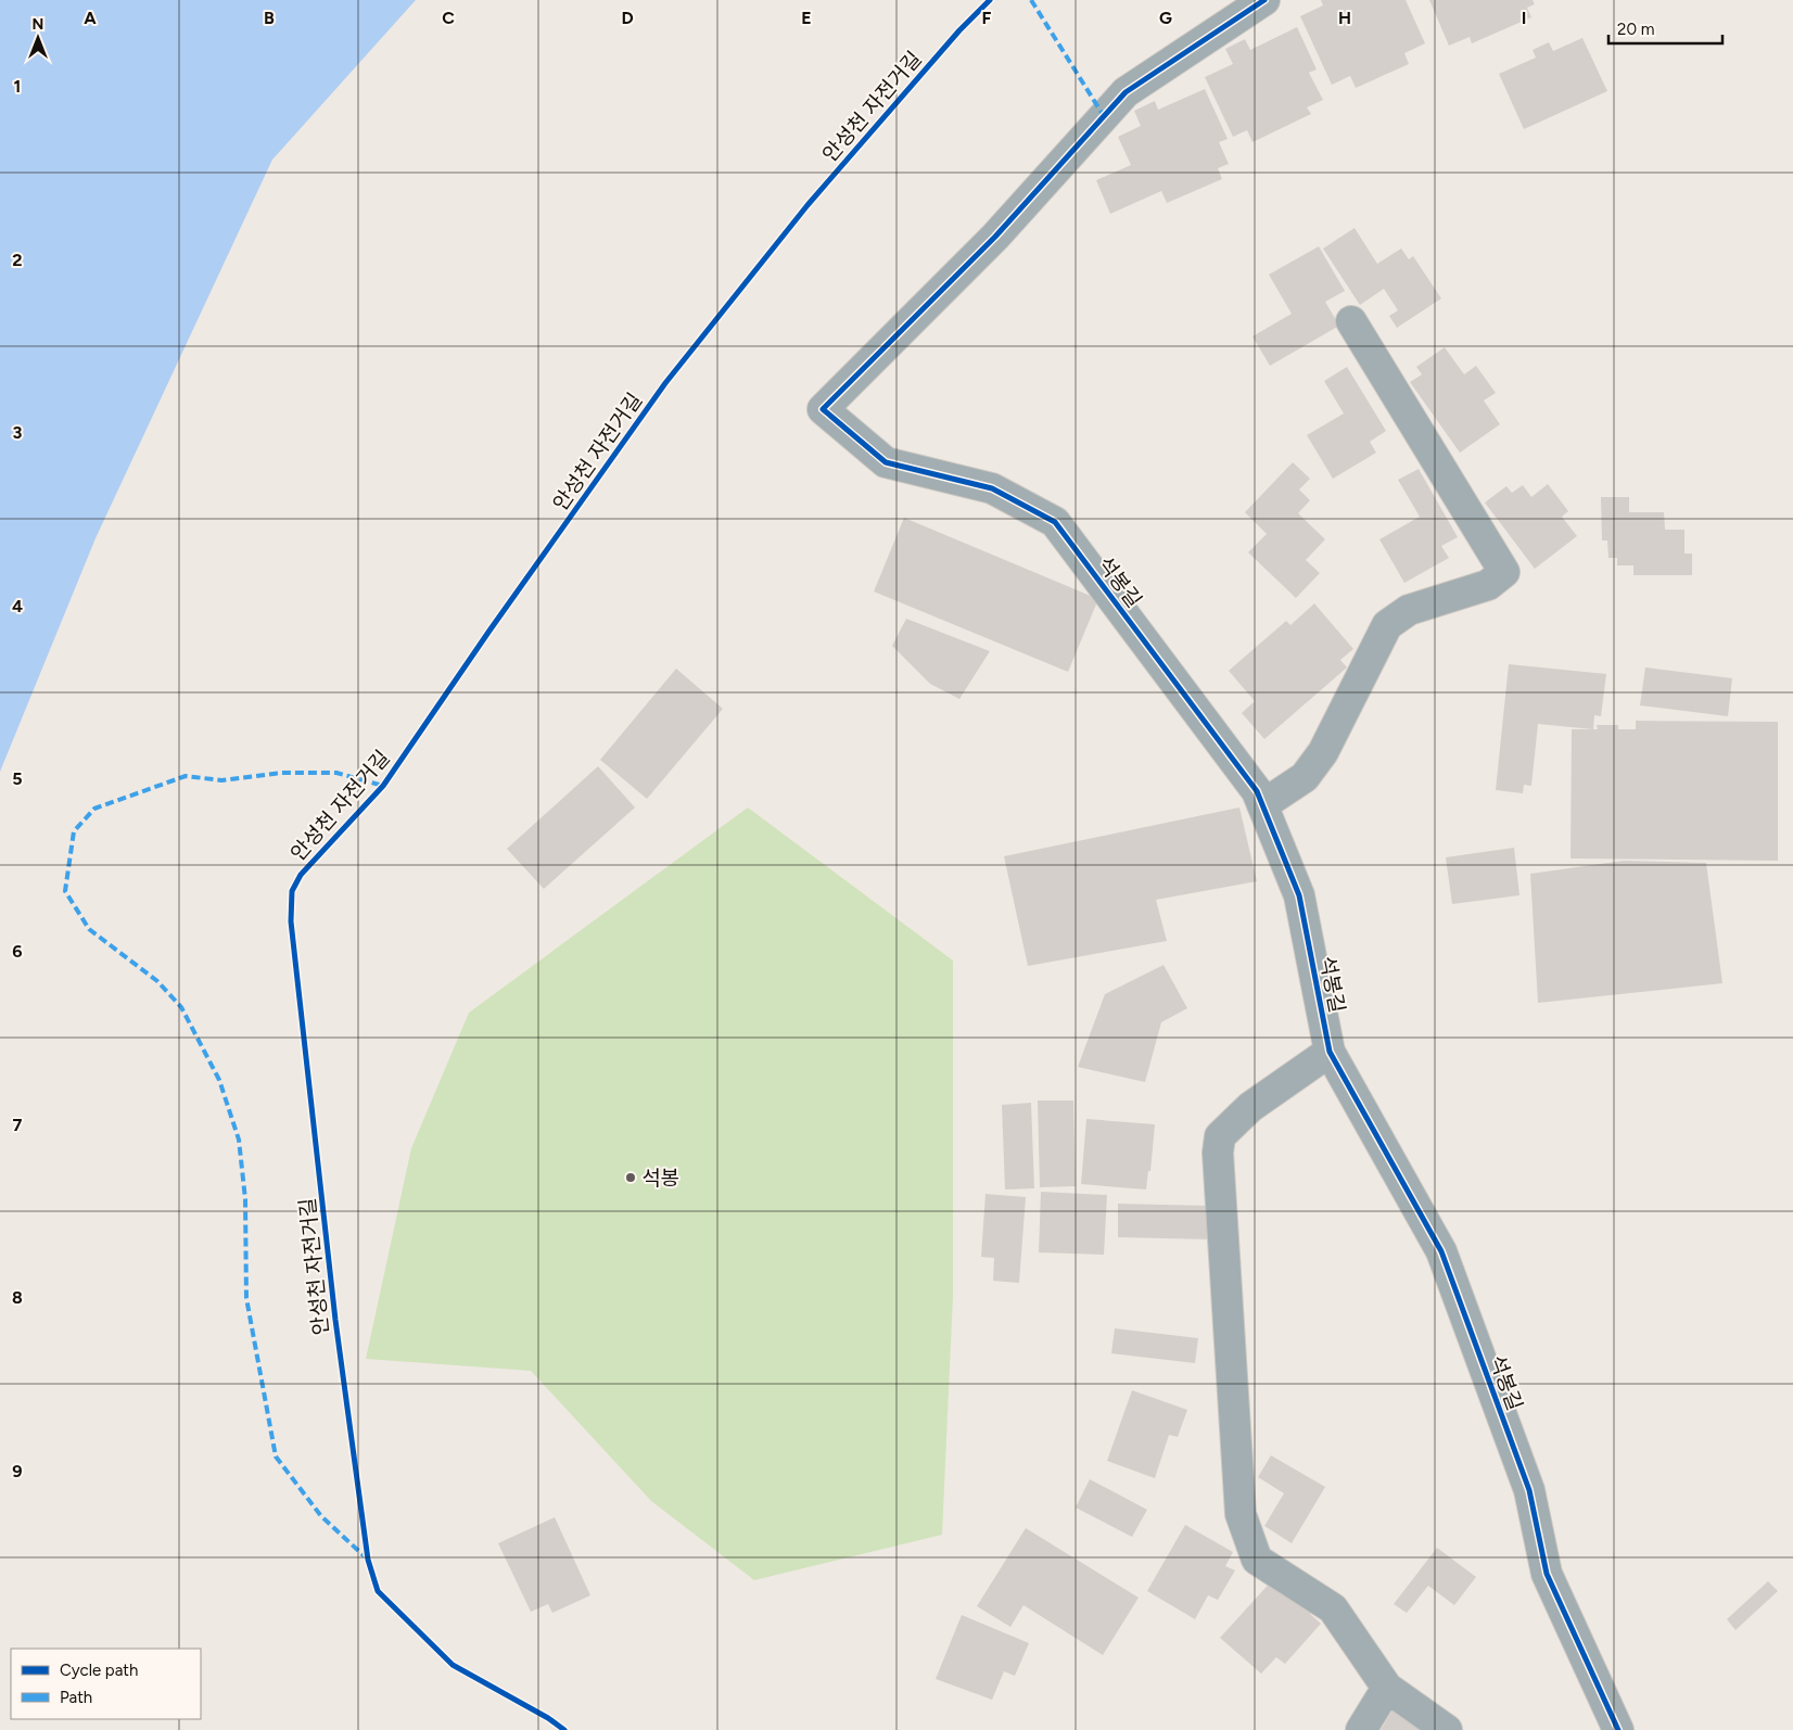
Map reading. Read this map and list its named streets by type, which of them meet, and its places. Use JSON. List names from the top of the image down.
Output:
{
  "streets": {
    "street": ["석봉길"],
    "cycle path": ["안성천 자전거길"]
  },
  "places": ["석봉"],
  "legend": ["Cycle path", "Path"],
  "scale_bar": "20 m",
  "north": "top",
  "grid": {
    "columns": [
      "A",
      "B",
      "C",
      "D",
      "E",
      "F",
      "G",
      "H",
      "I"
    ],
    "rows": [
      "1",
      "2",
      "3",
      "4",
      "5",
      "6",
      "7",
      "8",
      "9"
    ]
  }
}
